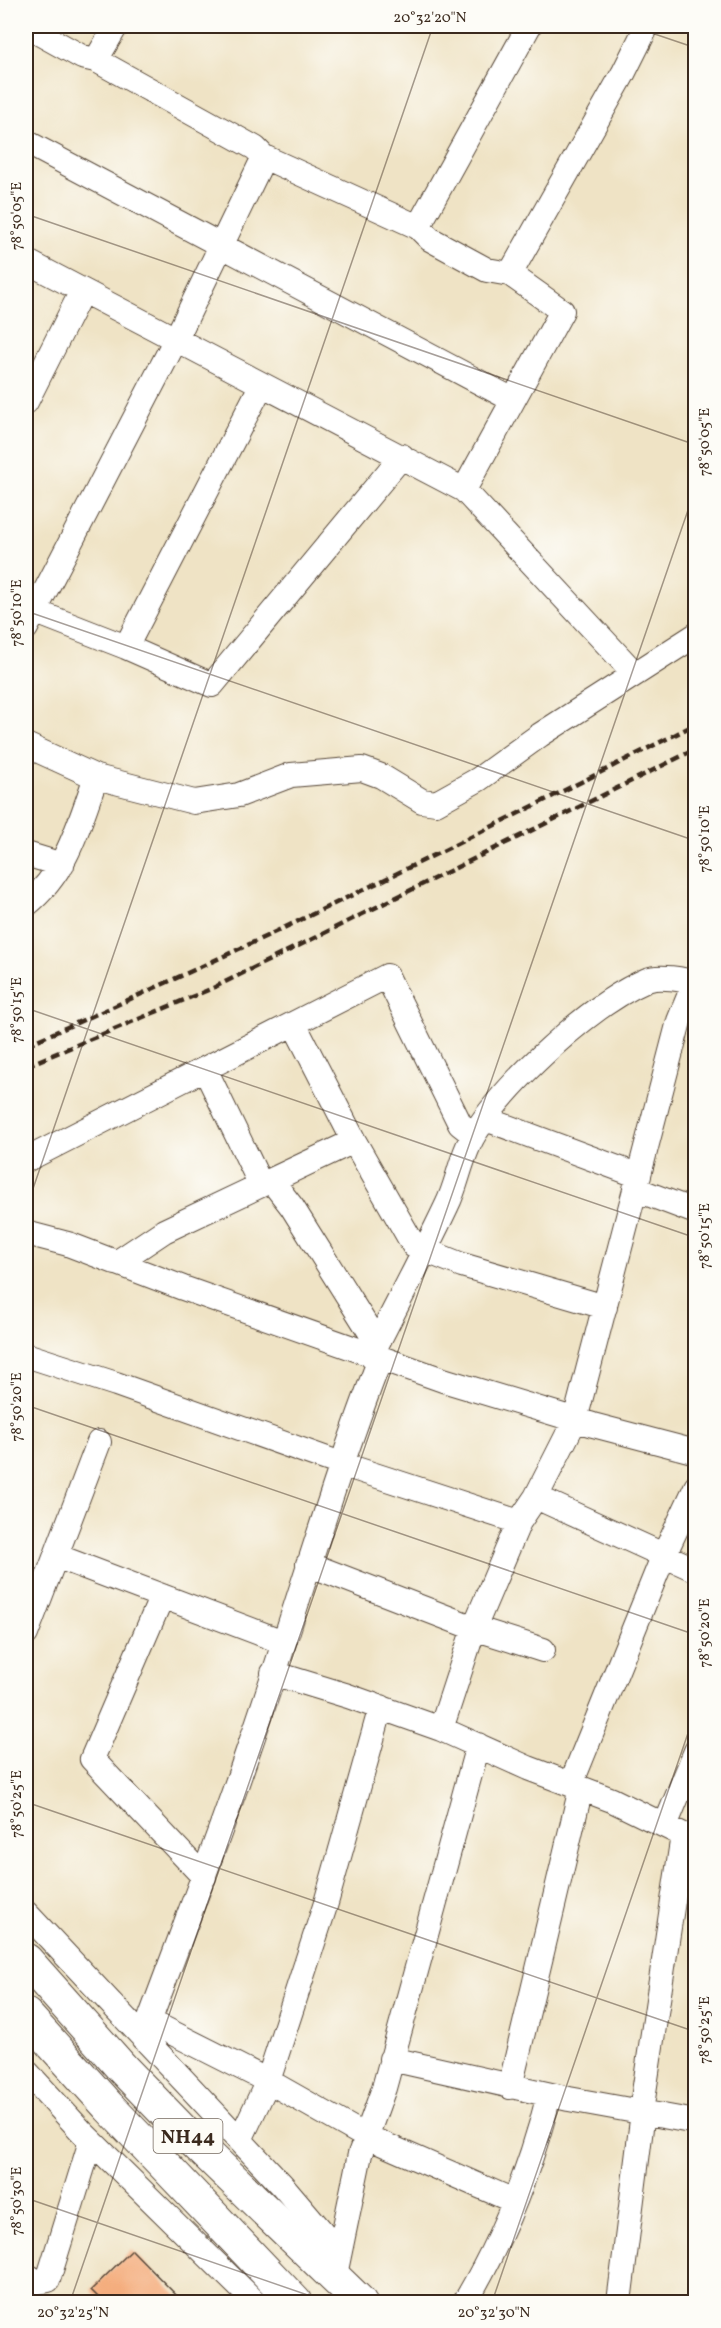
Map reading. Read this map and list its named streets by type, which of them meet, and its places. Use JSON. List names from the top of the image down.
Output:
{
  "streets": {
    "highway": ["NH44"]
  },
  "coordinates": [
    "20°32'20\"N",
    "78°50'05\"E",
    "78°50'10\"E",
    "78°50'15\"E",
    "78°50'20\"E",
    "78°50'25\"E",
    "78°50'30\"E",
    "20°32'25\"N",
    "20°32'30\"N"
  ]
}
